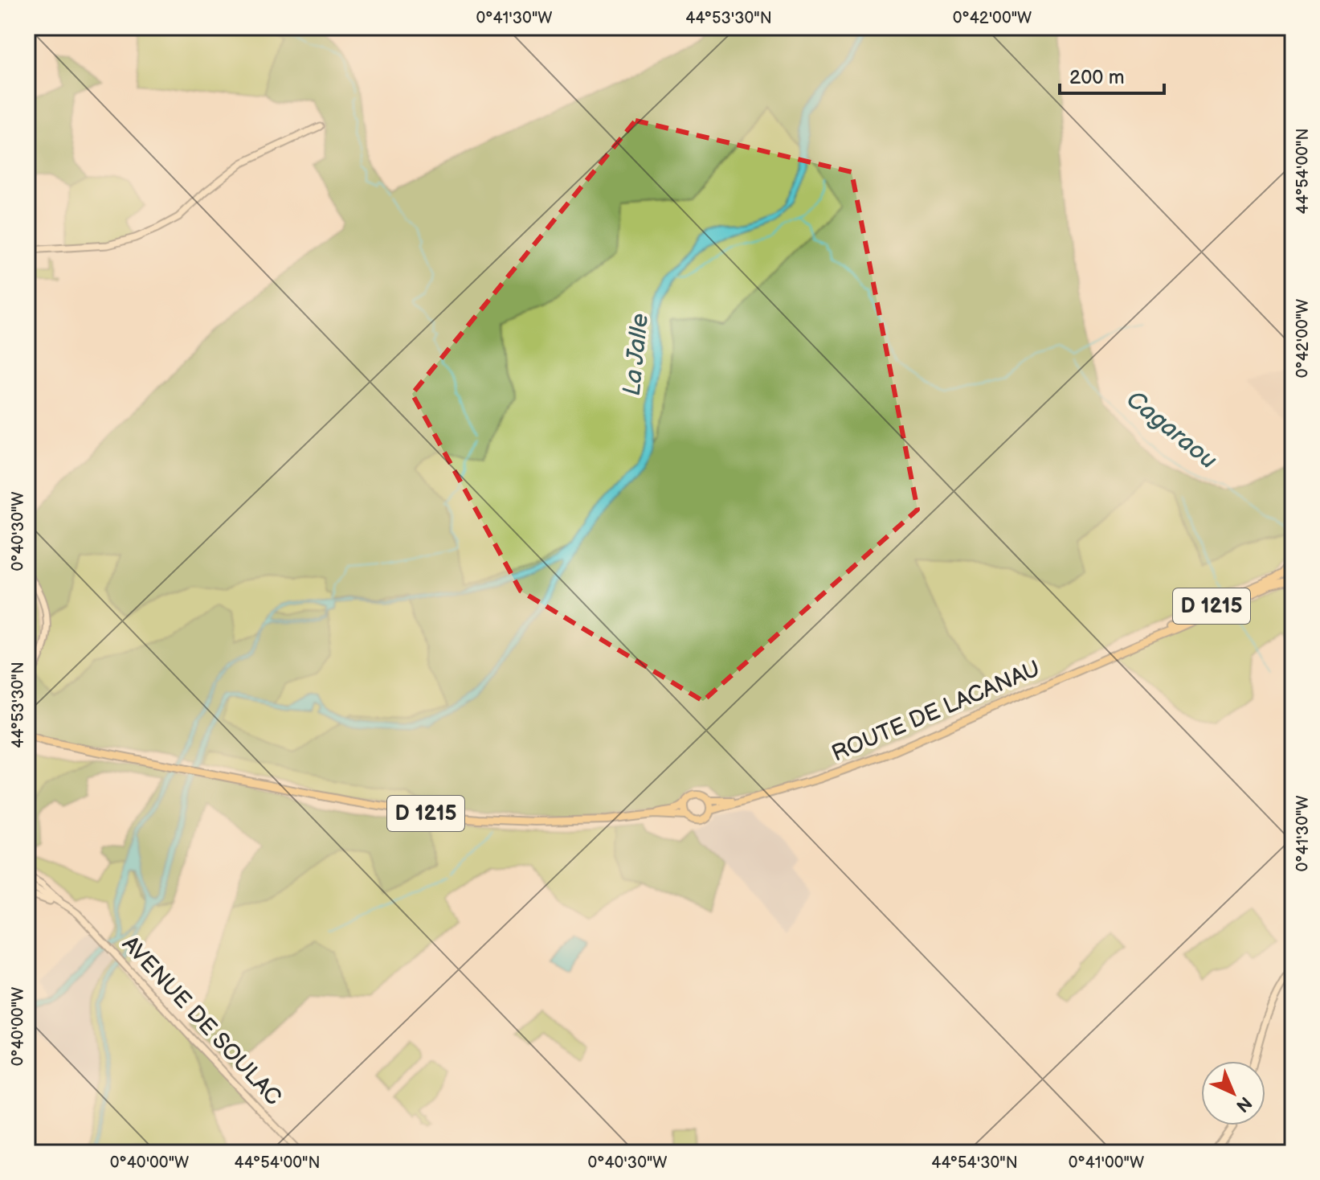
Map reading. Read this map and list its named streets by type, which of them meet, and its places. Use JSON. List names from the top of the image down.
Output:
{
  "streets": {
    "main road": ["D 1215", "ROUTE DE LACANAU", "AVENUE DE SOULAC"]
  },
  "crossings": [
    ["D 1215", "ROUTE DE LACANAU"]
  ],
  "water": ["La Jalle", "Cagaraou"],
  "scale_bar": "200 m",
  "north": "bottom right",
  "coordinates": [
    "0°41'30\"W",
    "44°53'30\"N",
    "0°42'00\"W",
    "44°54'00\"N",
    "0°40'30\"W",
    "0°40'00\"W",
    "44°54'30\"N",
    "0°41'00\"W"
  ]
}
